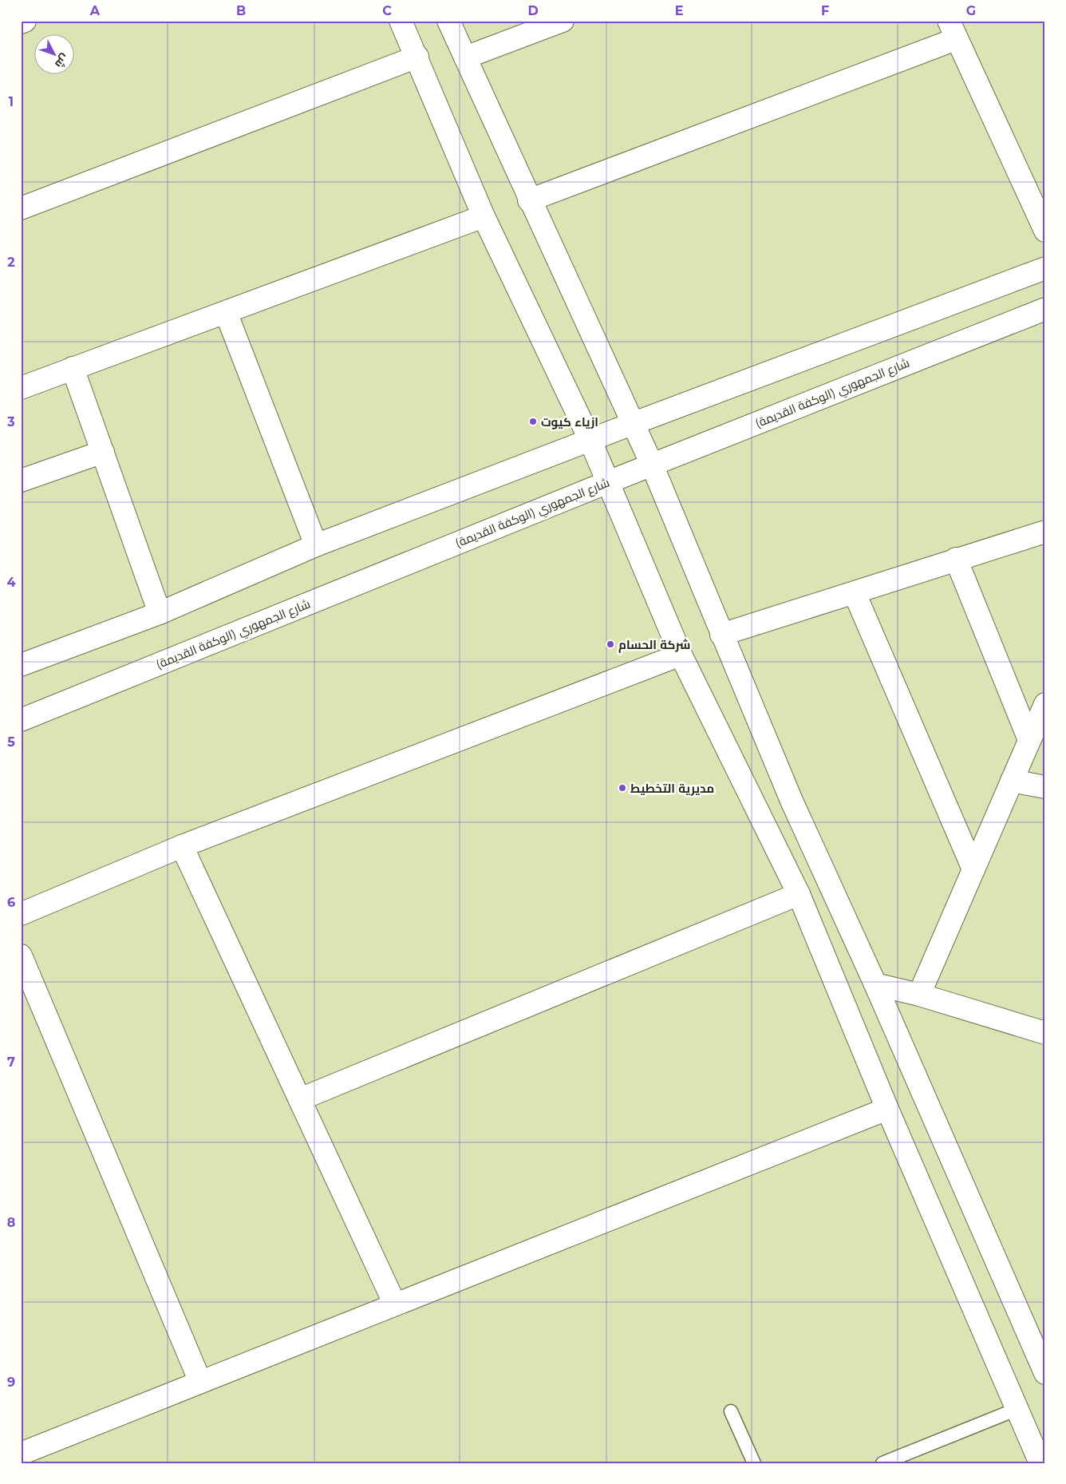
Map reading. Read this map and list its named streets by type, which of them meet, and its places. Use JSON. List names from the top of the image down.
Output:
{
  "streets": {
    "street": ["شارع الجمهوري (الوكفة القديمة)"]
  },
  "places": ["ازياء كيوت", "شركة الحسام", "مديرية التخطيط"],
  "north": "bottom right",
  "grid": {
    "columns": [
      "A",
      "B",
      "C",
      "D",
      "E",
      "F",
      "G"
    ],
    "rows": [
      "1",
      "2",
      "3",
      "4",
      "5",
      "6",
      "7",
      "8",
      "9"
    ]
  }
}
